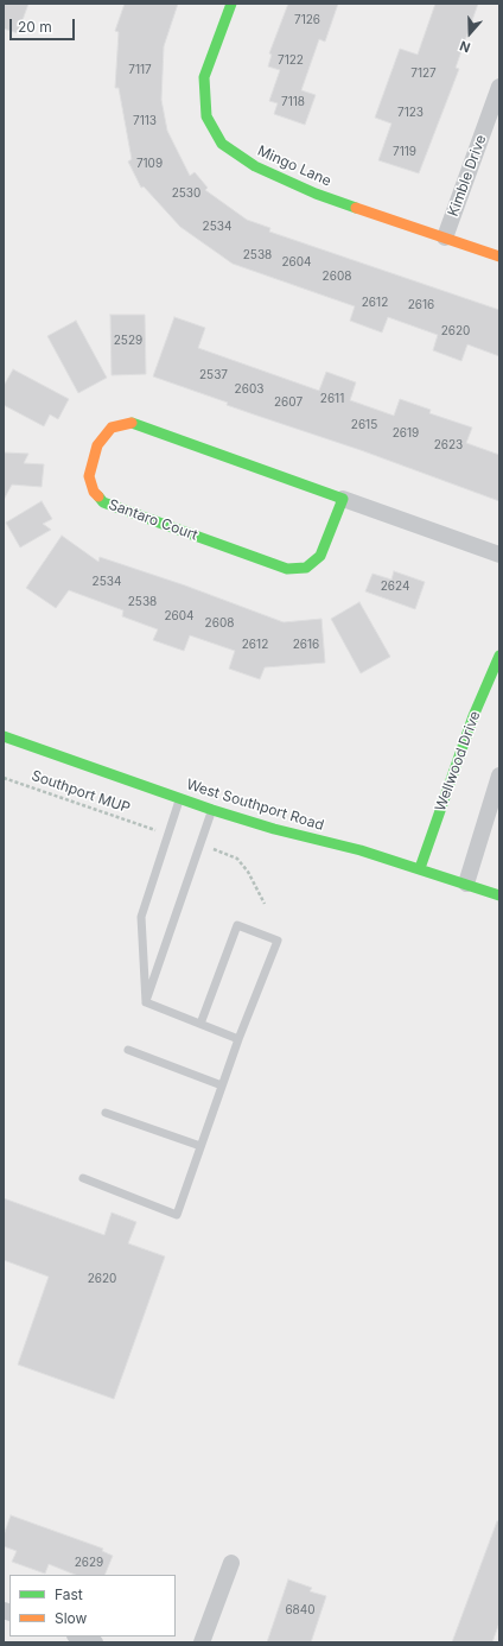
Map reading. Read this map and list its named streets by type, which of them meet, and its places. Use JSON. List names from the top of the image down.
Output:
{
  "streets": {
    "street": [
      "Mingo Lane",
      "Kimble Drive",
      "Santaro Court",
      "Wellwood Drive",
      "West Southport Road"
    ],
    "path": ["Southport MUP"]
  },
  "crossings": [
    ["Mingo Lane", "Kimble Drive"],
    ["Wellwood Drive", "West Southport Road"]
  ],
  "house_numbers": [
    "7126",
    "7122",
    "7117",
    "7127",
    "7118",
    "7123",
    "7113",
    "7119",
    "7109",
    "2530",
    "2534",
    "2538",
    "2604",
    "2608",
    "2612",
    "2616",
    "2620",
    "2529",
    "2537",
    "2603",
    "2611",
    "2607",
    "2615",
    "2619",
    "2623",
    "2534",
    "2624",
    "2538",
    "2604",
    "2608",
    "2612",
    "2616",
    "2620",
    "2629",
    "6840"
  ],
  "legend": ["Fast", "Slow"],
  "scale_bar": "20 m",
  "north": "bottom"
}
